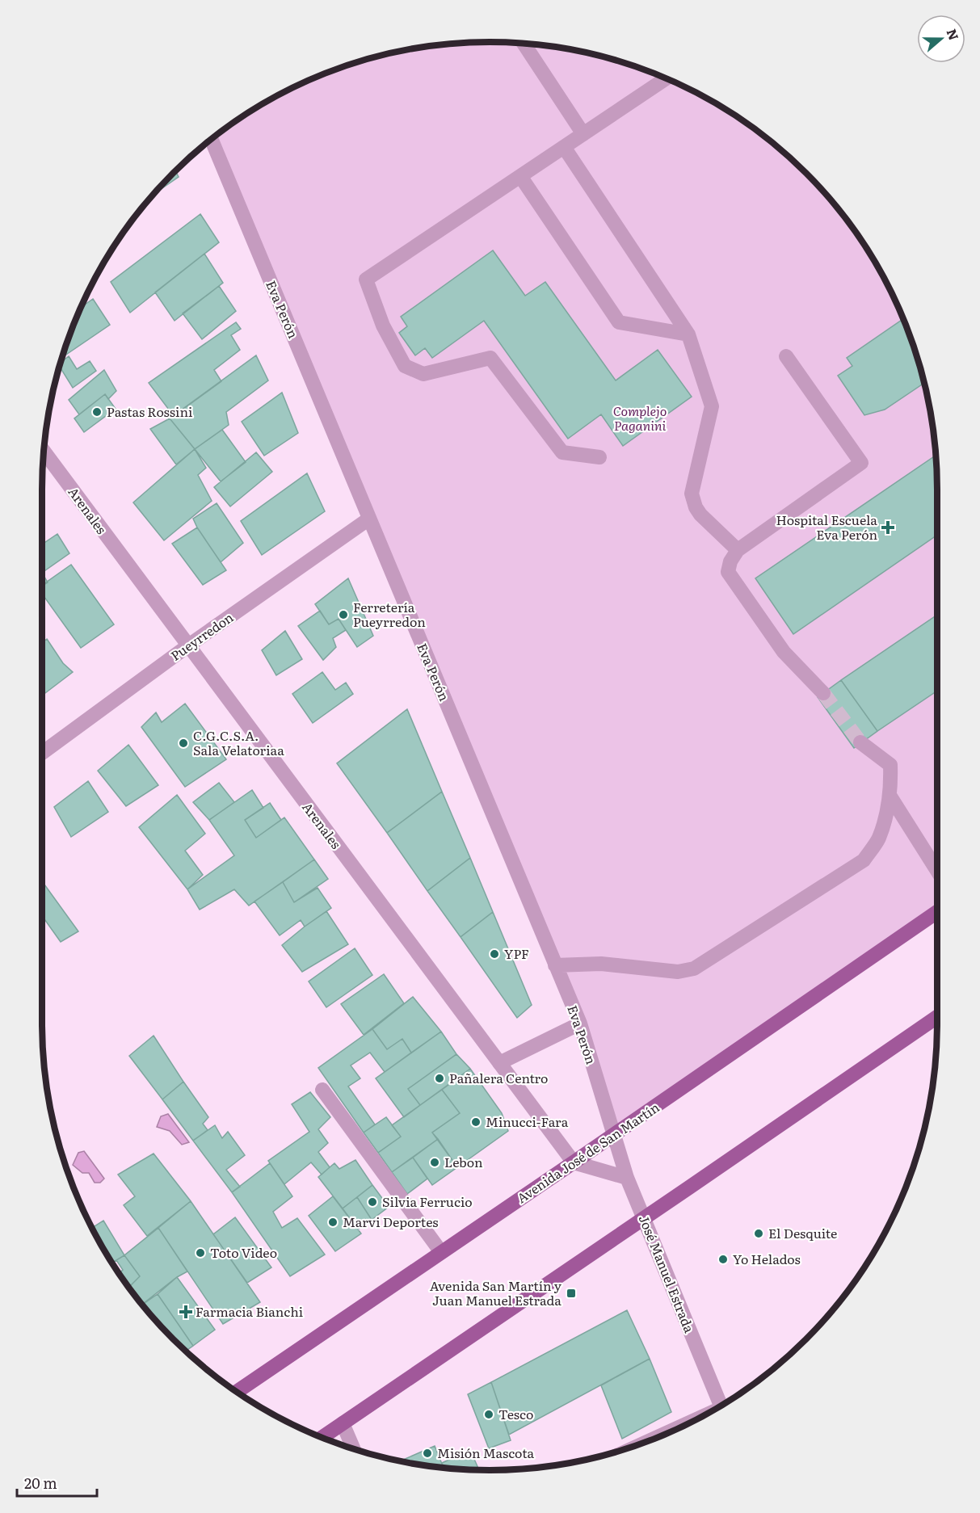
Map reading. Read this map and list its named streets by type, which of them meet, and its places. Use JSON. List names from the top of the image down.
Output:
{
  "streets": {
    "main road": ["Avenida José de San Martín"],
    "street": [
      "Eva Perón",
      "Arenales",
      "Pueyrredon",
      "José Manuel Estrada"
    ]
  },
  "crossings": [
    ["Eva Perón", "Pueyrredon"],
    ["Eva Perón", "Avenida José de San Martín"],
    ["Eva Perón", "José Manuel Estrada"],
    ["Arenales", "Pueyrredon"],
    ["Arenales", "Avenida José de San Martín"],
    ["Avenida José de San Martín", "José Manuel Estrada"]
  ],
  "parks": ["Complejo Paganini"],
  "places": {
    "other": [
      "Pastas Rossini",
      "Ferretería Pueyrredon",
      "C.G.C.S.A. Sala Velatoriaa",
      "YPF",
      "Pañalera Centro",
      "Minucci-Fara",
      "Lebon",
      "Silvia Ferrucio",
      "Marvi Deportes",
      "El Desquite",
      "Toto Video",
      "Yo Helados",
      "Tesco",
      "Misión Mascota"
    ],
    "health": ["Hospital Escuela Eva Perón", "Farmacia Bianchi"],
    "transit": ["Avenida San Martín y Juan Manuel Estrada"]
  },
  "scale_bar": "20 m",
  "north": "right"
}
